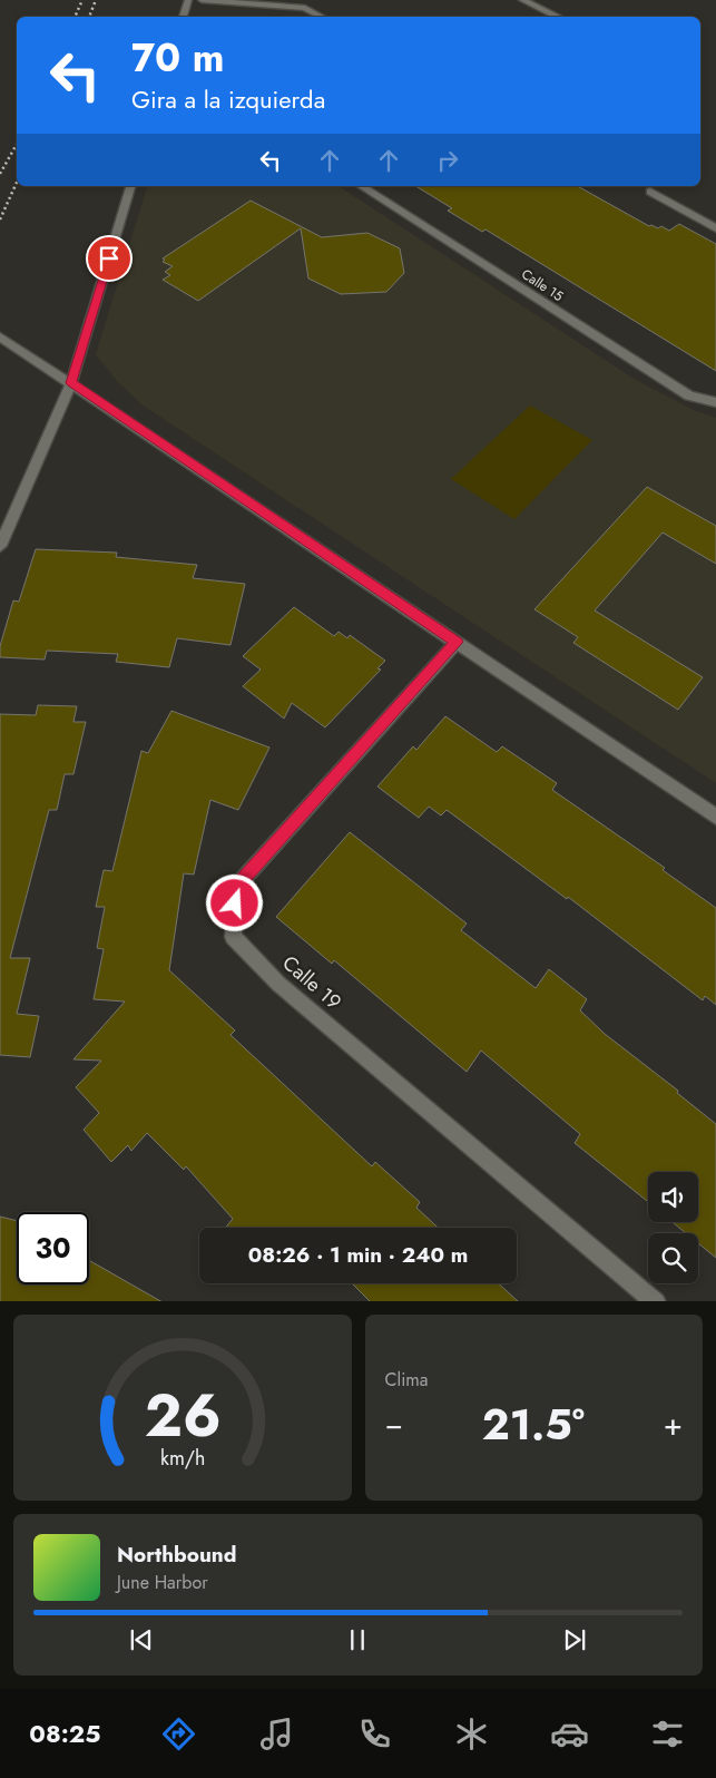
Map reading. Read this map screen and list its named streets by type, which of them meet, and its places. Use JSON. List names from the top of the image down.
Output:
{
  "streets": {
    "street": ["Calle 15", "Calle 19"]
  },
  "page": {
    "turn": ["70 m", "Gira a la izquierda"],
    "limit": "30",
    "trip": "08:26 · 1 min · 240 m",
    "tile": "Clima",
    "heat": ["−", "21.5°", "+"],
    "song": ["Northbound", "June Harbor"],
    "tabs": "08:25",
    "gauge": ["26", "km/h"]
  }
}
